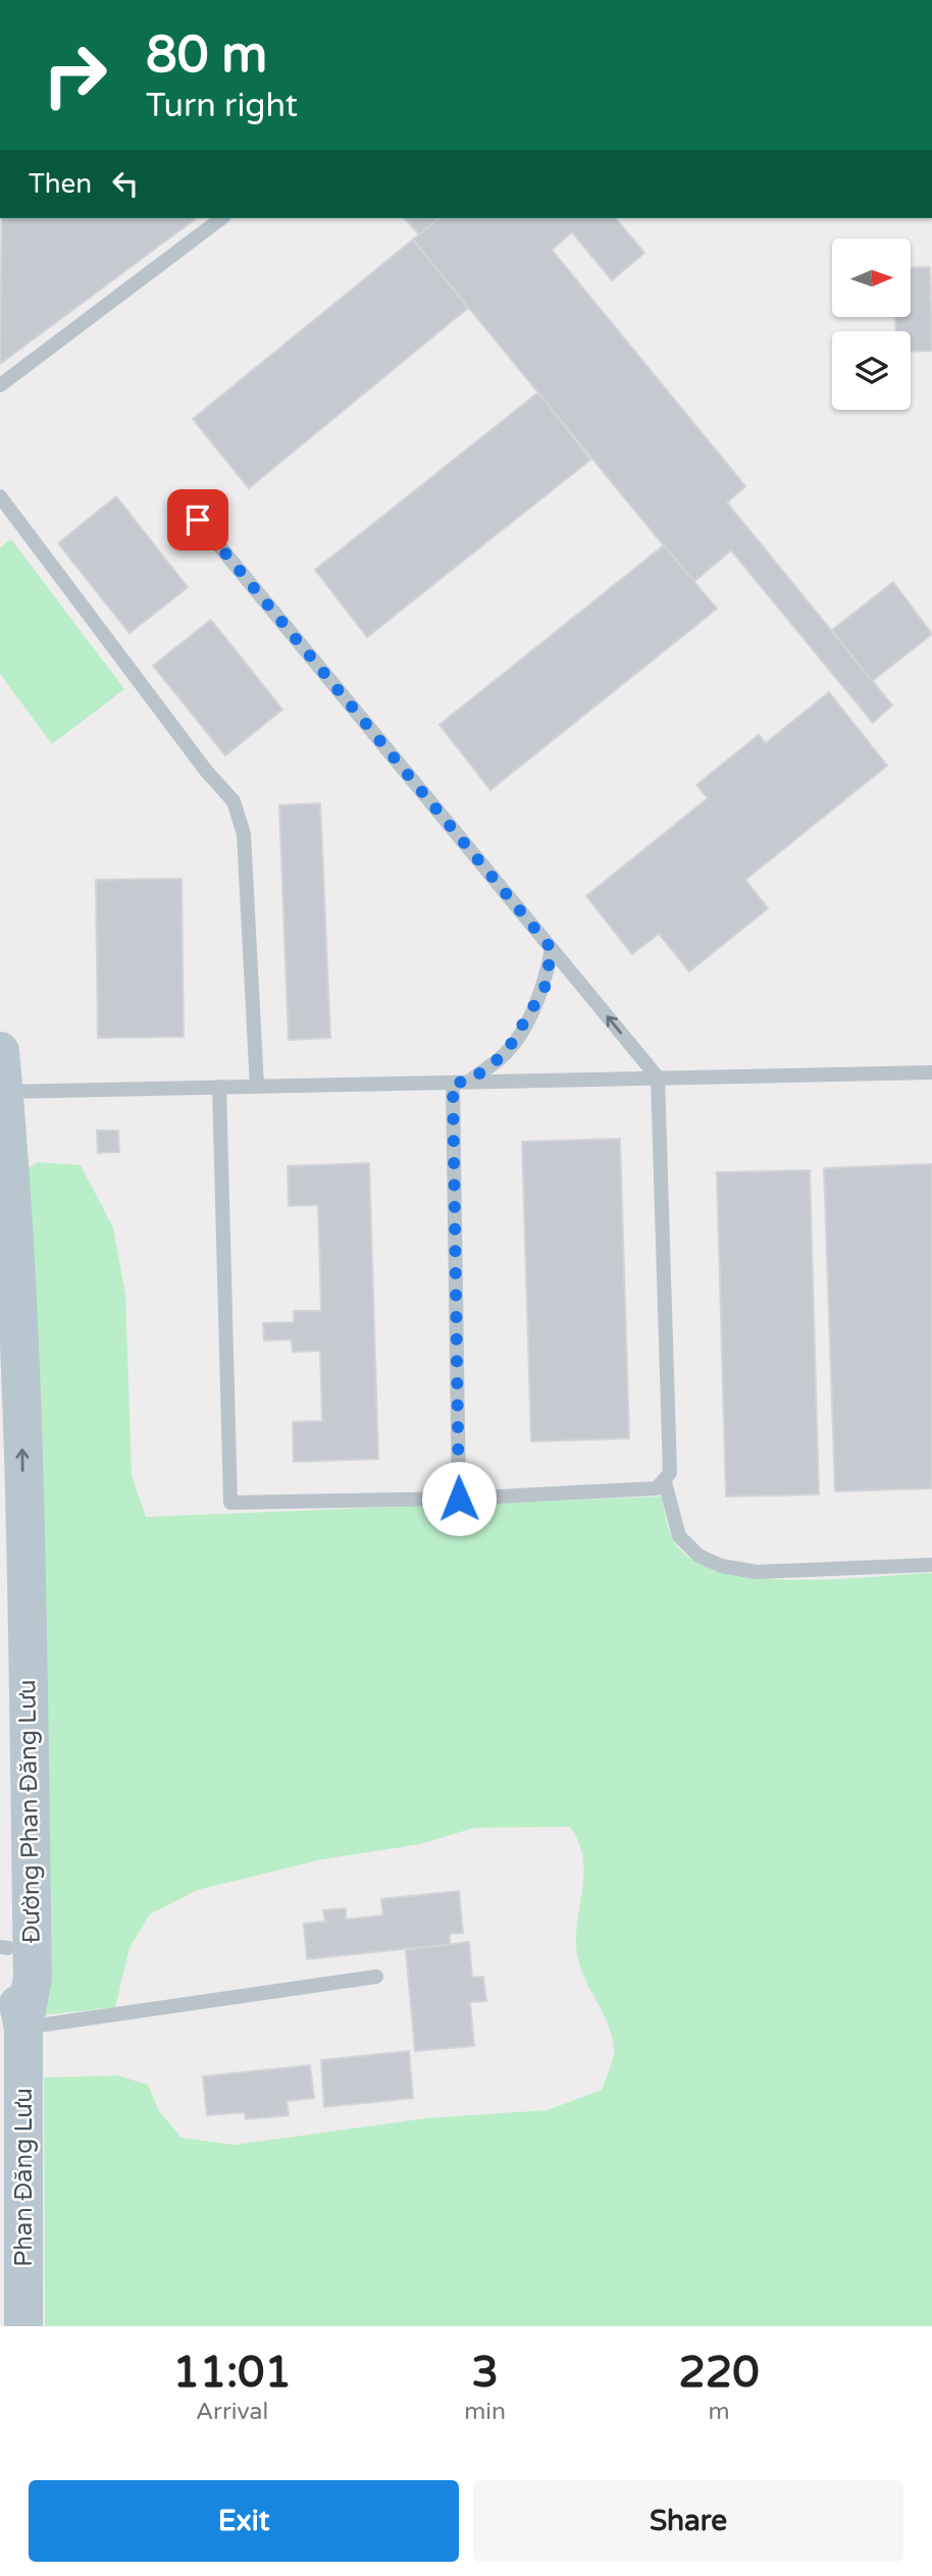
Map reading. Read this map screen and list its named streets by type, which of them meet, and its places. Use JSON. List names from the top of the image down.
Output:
{
  "streets": {
    "street": ["Đường Phan Đăng Lưu", "Phan Đăng Lưu"]
  },
  "crossings": [
    ["Đường Phan Đăng Lưu", "Phan Đăng Lưu"]
  ],
  "north": "right",
  "page": {
    "turn": ["80 m", "Turn right"],
    "then": "Then",
    "eta": [
      "11:01",
      "Arrival",
      "3",
      "min",
      "220",
      "m"
    ],
    "buttons": ["Exit", "Share"]
  }
}
